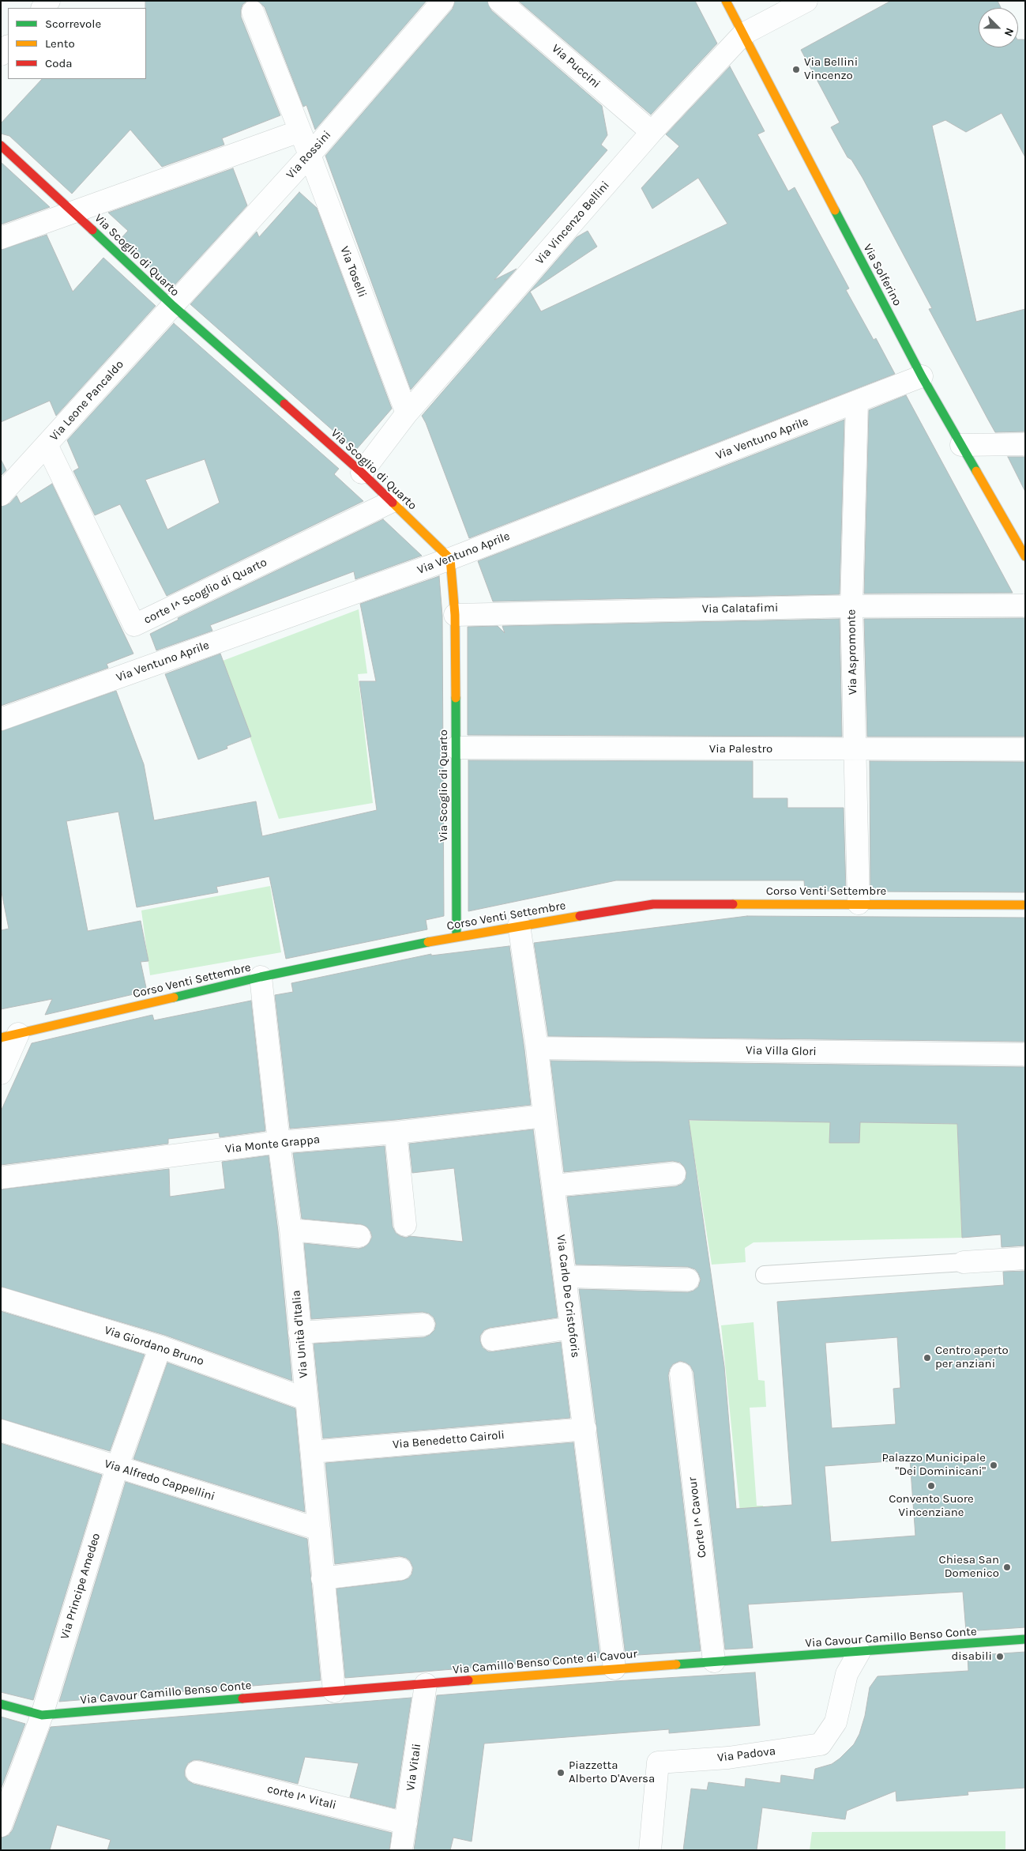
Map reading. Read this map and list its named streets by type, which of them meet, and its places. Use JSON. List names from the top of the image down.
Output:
{
  "streets": {
    "street": [
      "Via Puccini",
      "Via Rossini",
      "Via Vincenzo Bellini",
      "Via Scoglio di Quarto",
      "Via Toselli",
      "Via Solferino",
      "Via Leone Pancaldo",
      "Via Ventuno Aprile",
      "corte I^ Scoglio di Quarto",
      "Via Calatafimi",
      "Via Aspromonte",
      "Via Palestro",
      "Corso Venti Settembre",
      "Via Villa Glori",
      "Via Monte Grappa",
      "Via Carlo De Cristoforis",
      "Via Unità d'Italia",
      "Via Giordano Bruno",
      "Via Benedetto Cairoli",
      "Via Alfredo Cappellini",
      "Corte I^ Cavour",
      "Via Principe Amedeo",
      "Via Cavour Camillo Benso Conte",
      "Via Camillo Benso Conte di Cavour",
      "Via Padova",
      "Via Vitali",
      "corte I^ Vitali"
    ]
  },
  "crossings": [
    ["Via Puccini", "Via Vincenzo Bellini"],
    ["Via Rossini", "Via Scoglio di Quarto"],
    ["Via Rossini", "Via Toselli"],
    ["Via Rossini", "Via Leone Pancaldo"],
    ["Via Vincenzo Bellini", "Via Scoglio di Quarto"],
    ["Via Vincenzo Bellini", "Via Toselli"],
    ["Via Vincenzo Bellini", "Via Solferino"],
    ["Via Scoglio di Quarto", "Via Leone Pancaldo"],
    ["Via Scoglio di Quarto", "Via Ventuno Aprile"],
    ["Via Scoglio di Quarto", "corte I^ Scoglio di Quarto"],
    ["Via Scoglio di Quarto", "Via Calatafimi"],
    ["Via Scoglio di Quarto", "Via Palestro"],
    ["Via Scoglio di Quarto", "Corso Venti Settembre"],
    ["Via Solferino", "Via Ventuno Aprile"],
    ["Via Leone Pancaldo", "corte I^ Scoglio di Quarto"],
    ["Via Ventuno Aprile", "Via Aspromonte"],
    ["Via Calatafimi", "Via Aspromonte"],
    ["Via Aspromonte", "Via Palestro"],
    ["Via Aspromonte", "Corso Venti Settembre"],
    ["Corso Venti Settembre", "Via Carlo De Cristoforis"],
    ["Corso Venti Settembre", "Via Unità d'Italia"],
    ["Via Villa Glori", "Via Carlo De Cristoforis"],
    ["Via Monte Grappa", "Via Carlo De Cristoforis"],
    ["Via Monte Grappa", "Via Unità d'Italia"],
    ["Via Carlo De Cristoforis", "Via Benedetto Cairoli"],
    ["Via Carlo De Cristoforis", "Via Camillo Benso Conte di Cavour"],
    ["Via Unità d'Italia", "Via Giordano Bruno"],
    ["Via Unità d'Italia", "Via Benedetto Cairoli"],
    ["Via Unità d'Italia", "Via Alfredo Cappellini"],
    ["Via Unità d'Italia", "Via Cavour Camillo Benso Conte"],
    ["Via Unità d'Italia", "Via Camillo Benso Conte di Cavour"],
    ["Via Giordano Bruno", "Via Principe Amedeo"],
    ["Via Alfredo Cappellini", "Via Principe Amedeo"],
    ["Corte I^ Cavour", "Via Camillo Benso Conte di Cavour"],
    ["Via Principe Amedeo", "Via Cavour Camillo Benso Conte"],
    ["Via Cavour Camillo Benso Conte", "Via Camillo Benso Conte di Cavour"],
    ["Via Cavour Camillo Benso Conte", "Via Padova"],
    ["Via Camillo Benso Conte di Cavour", "Via Vitali"],
    ["Via Vitali", "corte I^ Vitali"]
  ],
  "places": [
    "Via Bellini Vincenzo",
    "Centro aperto per anziani",
    "Palazzo Municipale \"Dei Dominicani\"",
    "Convento Suore Vincenziane",
    "Chiesa San Domenico",
    "disabili",
    "Piazzetta Alberto D'Aversa"
  ],
  "legend": ["Scorrevole", "Lento", "Coda"],
  "north": "bottom right"
}
